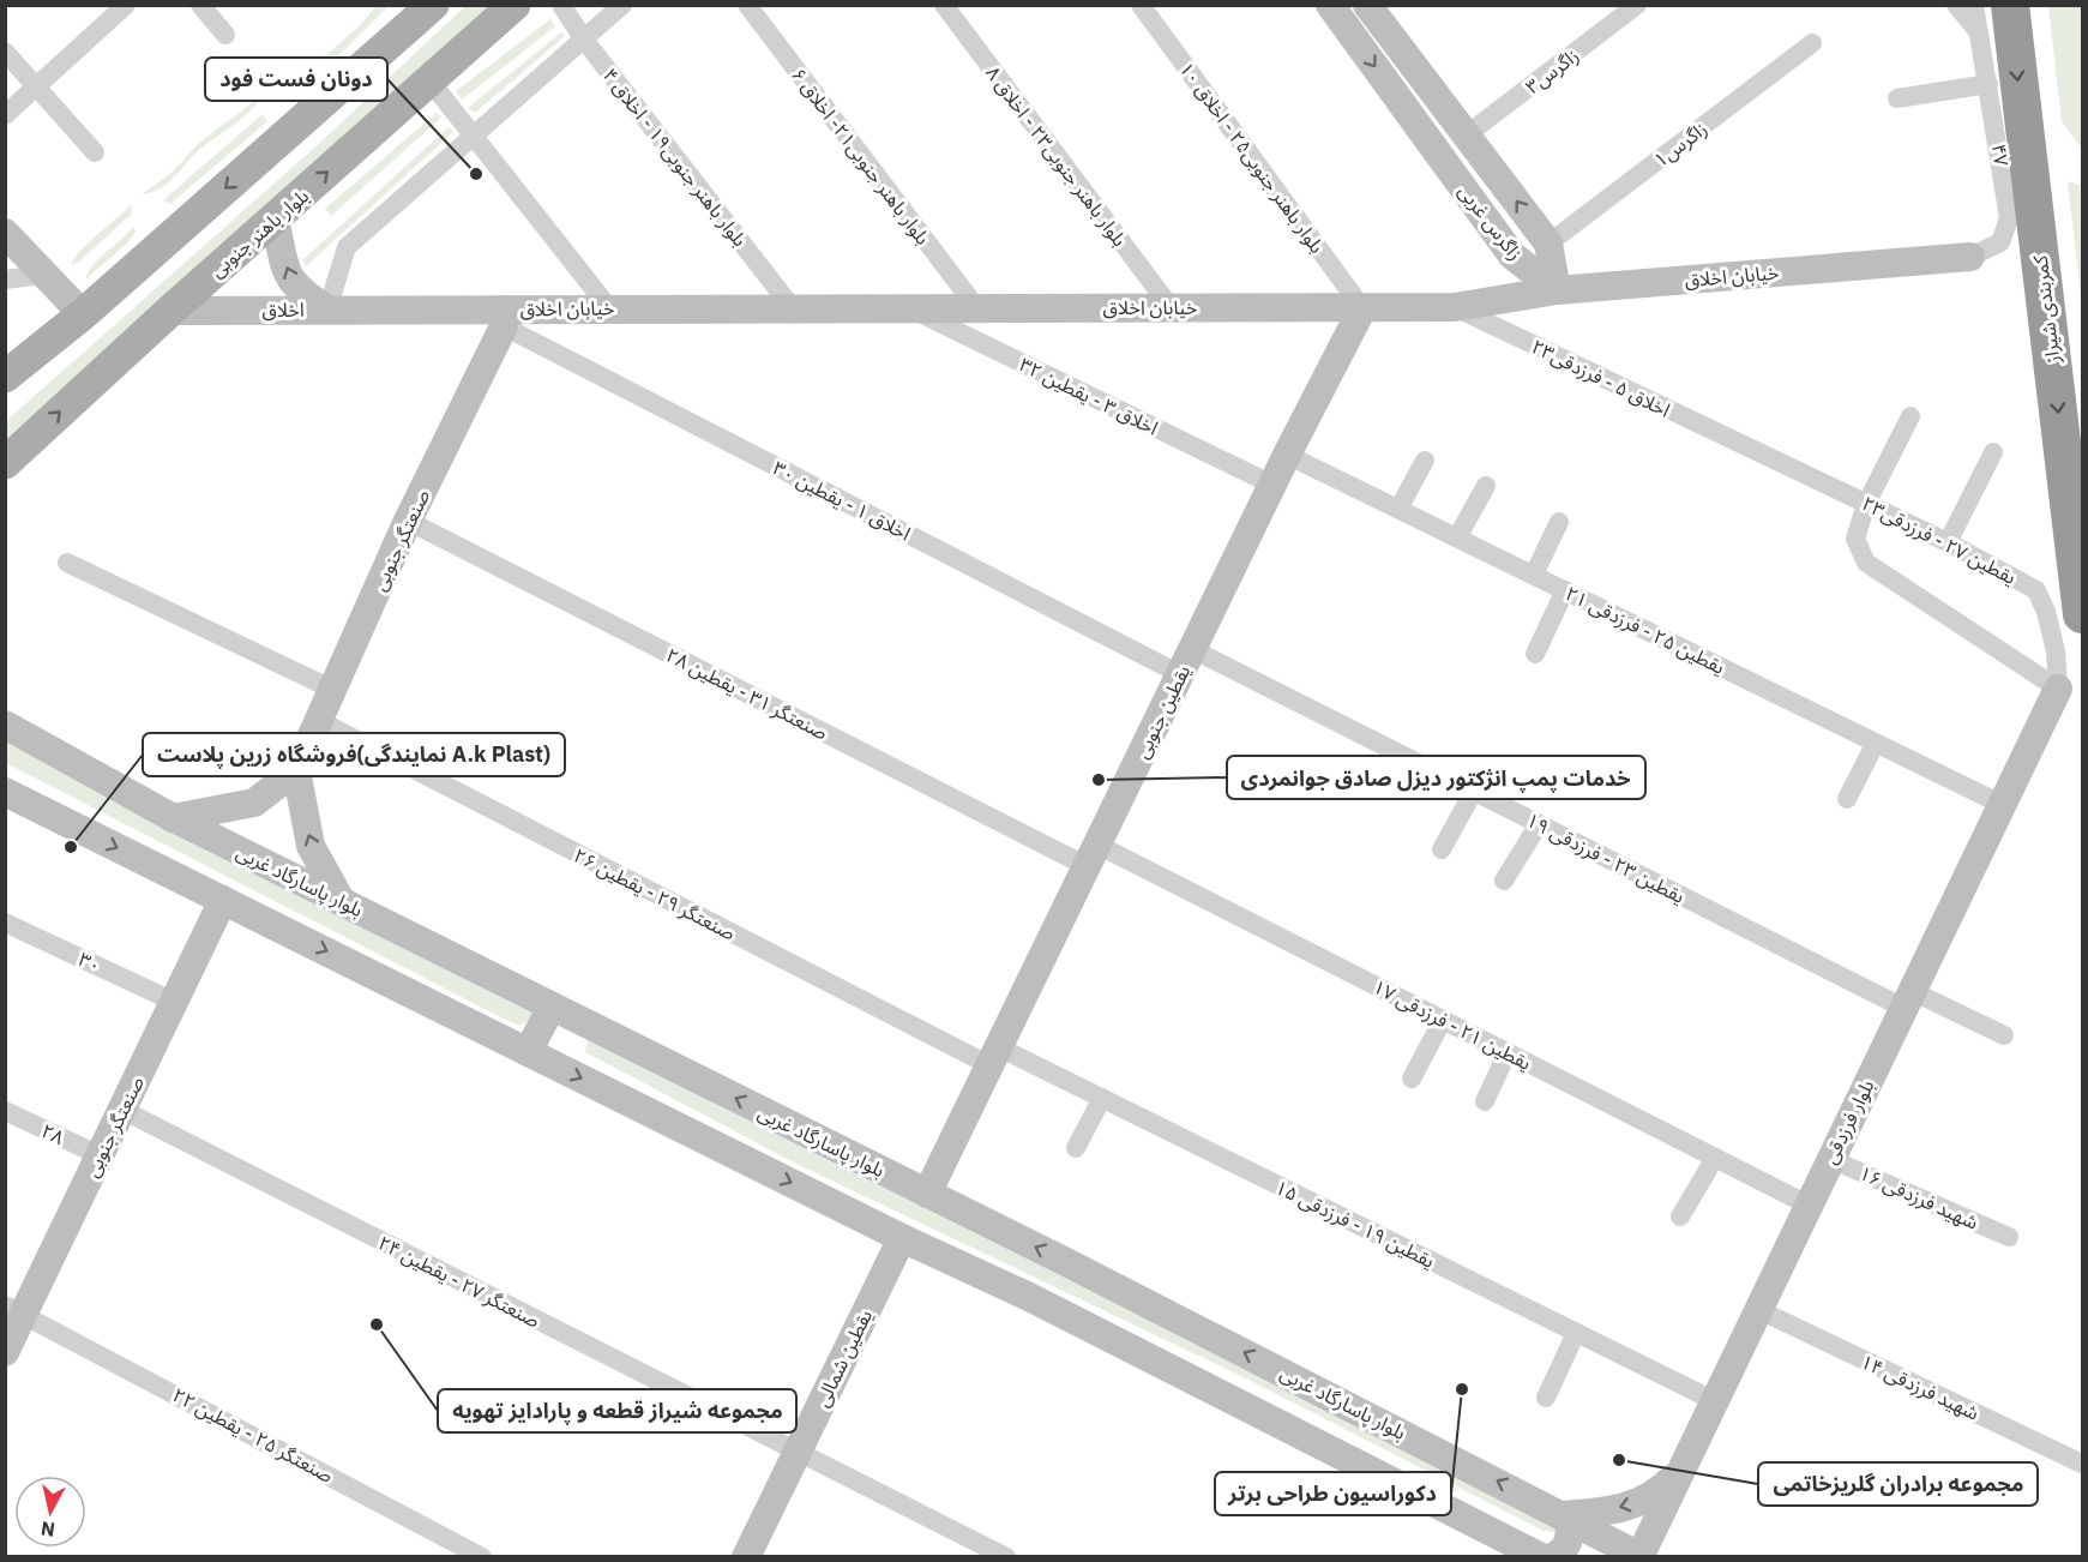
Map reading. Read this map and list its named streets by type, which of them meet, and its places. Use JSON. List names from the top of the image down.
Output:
{
  "streets": {
    "highway": ["کمربندی شیراز"],
    "main road": ["بلوار باهنر جنوبی"],
    "street": [
      "زاگرس۳",
      "زاگرس۱",
      "۴۷",
      "بلوار باهنر جنوبی۲۱- اخلاق ۶",
      "بلوار باهنر جنوبی۲۳ - اخلاق ۸",
      "بلوار باهنر جنوبی۱۹ - اخلاق ۴",
      "بلوار باهنر جنوبی۲۵ - اخلاق ۱۰",
      "زاگرس غربی",
      "خیابان اخلاق",
      "اخلاق",
      "اخلاق ۵ - فرزدقی۲۳",
      "اخلاق ۳ - یقطین ۳۲",
      "اخلاق ۱ - یقطین ۳۰",
      "صنعتگر جنوبی",
      "یقطین ۲۷ - فرزدقی۲۳",
      "یقطین ۲۵ - فرزدقی ۲۱",
      "صنعتگر ۳۱ - یقطین ۲۸",
      "یقطین جنوبی",
      "یقطین ۲۳ - فرزدقی ۱۹",
      "بلوار پاسارگاد غربی",
      "صنعتگر ۲۹ - یقطین ۲۶",
      "۳۰",
      "یقطین ۲۱ - فرزدقی ۱۷",
      "بلوار فرزدقی",
      "۲۸",
      "شهید فرزدقی ۱۶",
      "یقطین ۱۹ - فرزدقی ۱۵",
      "صنعتگر ۲۷ - یقطین ۲۴",
      "یقطین شمالی",
      "شهید فرزدقی ۱۴",
      "صنعتگر ۲۵ - یقطین ۲۲"
    ]
  },
  "crossings": [
    ["زاگرس۳", "زاگرس غربی"],
    ["زاگرس۱", "زاگرس غربی"],
    ["۴۷", "خیابان اخلاق"],
    ["بلوار باهنر جنوبی۲۱- اخلاق ۶", "خیابان اخلاق"],
    ["بلوار باهنر جنوبی۲۳ - اخلاق ۸", "خیابان اخلاق"],
    ["بلوار باهنر جنوبی۱۹ - اخلاق ۴", "خیابان اخلاق"],
    ["بلوار باهنر جنوبی۲۵ - اخلاق ۱۰", "خیابان اخلاق"],
    ["بلوار باهنر جنوبی۲۵ - اخلاق ۱۰", "یقطین جنوبی"],
    ["زاگرس غربی", "خیابان اخلاق"],
    ["بلوار باهنر جنوبی", "اخلاق"],
    ["خیابان اخلاق", "اخلاق"],
    ["خیابان اخلاق", "اخلاق ۵ - فرزدقی۲۳"],
    ["خیابان اخلاق", "اخلاق ۳ - یقطین ۳۲"],
    ["خیابان اخلاق", "اخلاق ۱ - یقطین ۳۰"],
    ["خیابان اخلاق", "صنعتگر جنوبی"],
    ["خیابان اخلاق", "یقطین جنوبی"],
    ["اخلاق ۵ - فرزدقی۲۳", "یقطین ۲۷ - فرزدقی۲۳"],
    ["اخلاق ۳ - یقطین ۳۲", "یقطین جنوبی"],
    ["اخلاق ۱ - یقطین ۳۰", "صنعتگر جنوبی"],
    ["اخلاق ۱ - یقطین ۳۰", "یقطین جنوبی"],
    ["اخلاق ۱ - یقطین ۳۰", "یقطین ۲۳ - فرزدقی ۱۹"],
    ["صنعتگر جنوبی", "صنعتگر ۳۱ - یقطین ۲۸"],
    ["صنعتگر جنوبی", "بلوار پاسارگاد غربی"],
    ["صنعتگر جنوبی", "صنعتگر ۲۹ - یقطین ۲۶"],
    ["صنعتگر جنوبی", "۳۰"],
    ["صنعتگر جنوبی", "۲۸"],
    ["صنعتگر جنوبی", "صنعتگر ۲۷ - یقطین ۲۴"],
    ["صنعتگر جنوبی", "صنعتگر ۲۵ - یقطین ۲۲"],
    ["یقطین ۲۷ - فرزدقی۲۳", "بلوار فرزدقی"],
    ["یقطین ۲۵ - فرزدقی ۲۱", "یقطین جنوبی"],
    ["یقطین ۲۵ - فرزدقی ۲۱", "بلوار فرزدقی"],
    ["صنعتگر ۳۱ - یقطین ۲۸", "یقطین جنوبی"],
    ["صنعتگر ۳۱ - یقطین ۲۸", "یقطین ۲۱ - فرزدقی ۱۷"],
    ["یقطین جنوبی", "یقطین ۲۳ - فرزدقی ۱۹"],
    ["یقطین جنوبی", "بلوار پاسارگاد غربی"],
    ["یقطین جنوبی", "صنعتگر ۲۹ - یقطین ۲۶"],
    ["یقطین جنوبی", "یقطین ۲۱ - فرزدقی ۱۷"],
    ["یقطین جنوبی", "یقطین ۱۹ - فرزدقی ۱۵"],
    ["یقطین ۲۳ - فرزدقی ۱۹", "بلوار فرزدقی"],
    ["بلوار پاسارگاد غربی", "بلوار فرزدقی"],
    ["صنعتگر ۲۹ - یقطین ۲۶", "یقطین ۱۹ - فرزدقی ۱۵"],
    ["یقطین ۲۱ - فرزدقی ۱۷", "بلوار فرزدقی"],
    ["بلوار فرزدقی", "شهید فرزدقی ۱۶"],
    ["بلوار فرزدقی", "یقطین ۱۹ - فرزدقی ۱۵"],
    ["بلوار فرزدقی", "شهید فرزدقی ۱۴"],
    ["صنعتگر ۲۷ - یقطین ۲۴", "یقطین شمالی"]
  ],
  "one_way": ["کمربندی شیراز"],
  "places": [
    "دونان فست فود",
    "خدمات پمپ انژکتور دیزل صادق جوانمردی",
    "فروشگاه زرین پلاست(نمایندگی A.k Plast)",
    "مجموعه شیراز قطعه و پارادایز تهویه",
    "دکوراسیون طراحی برتر",
    "مجموعه برادران گلریزخاتمی"
  ],
  "north": "bottom"
}
